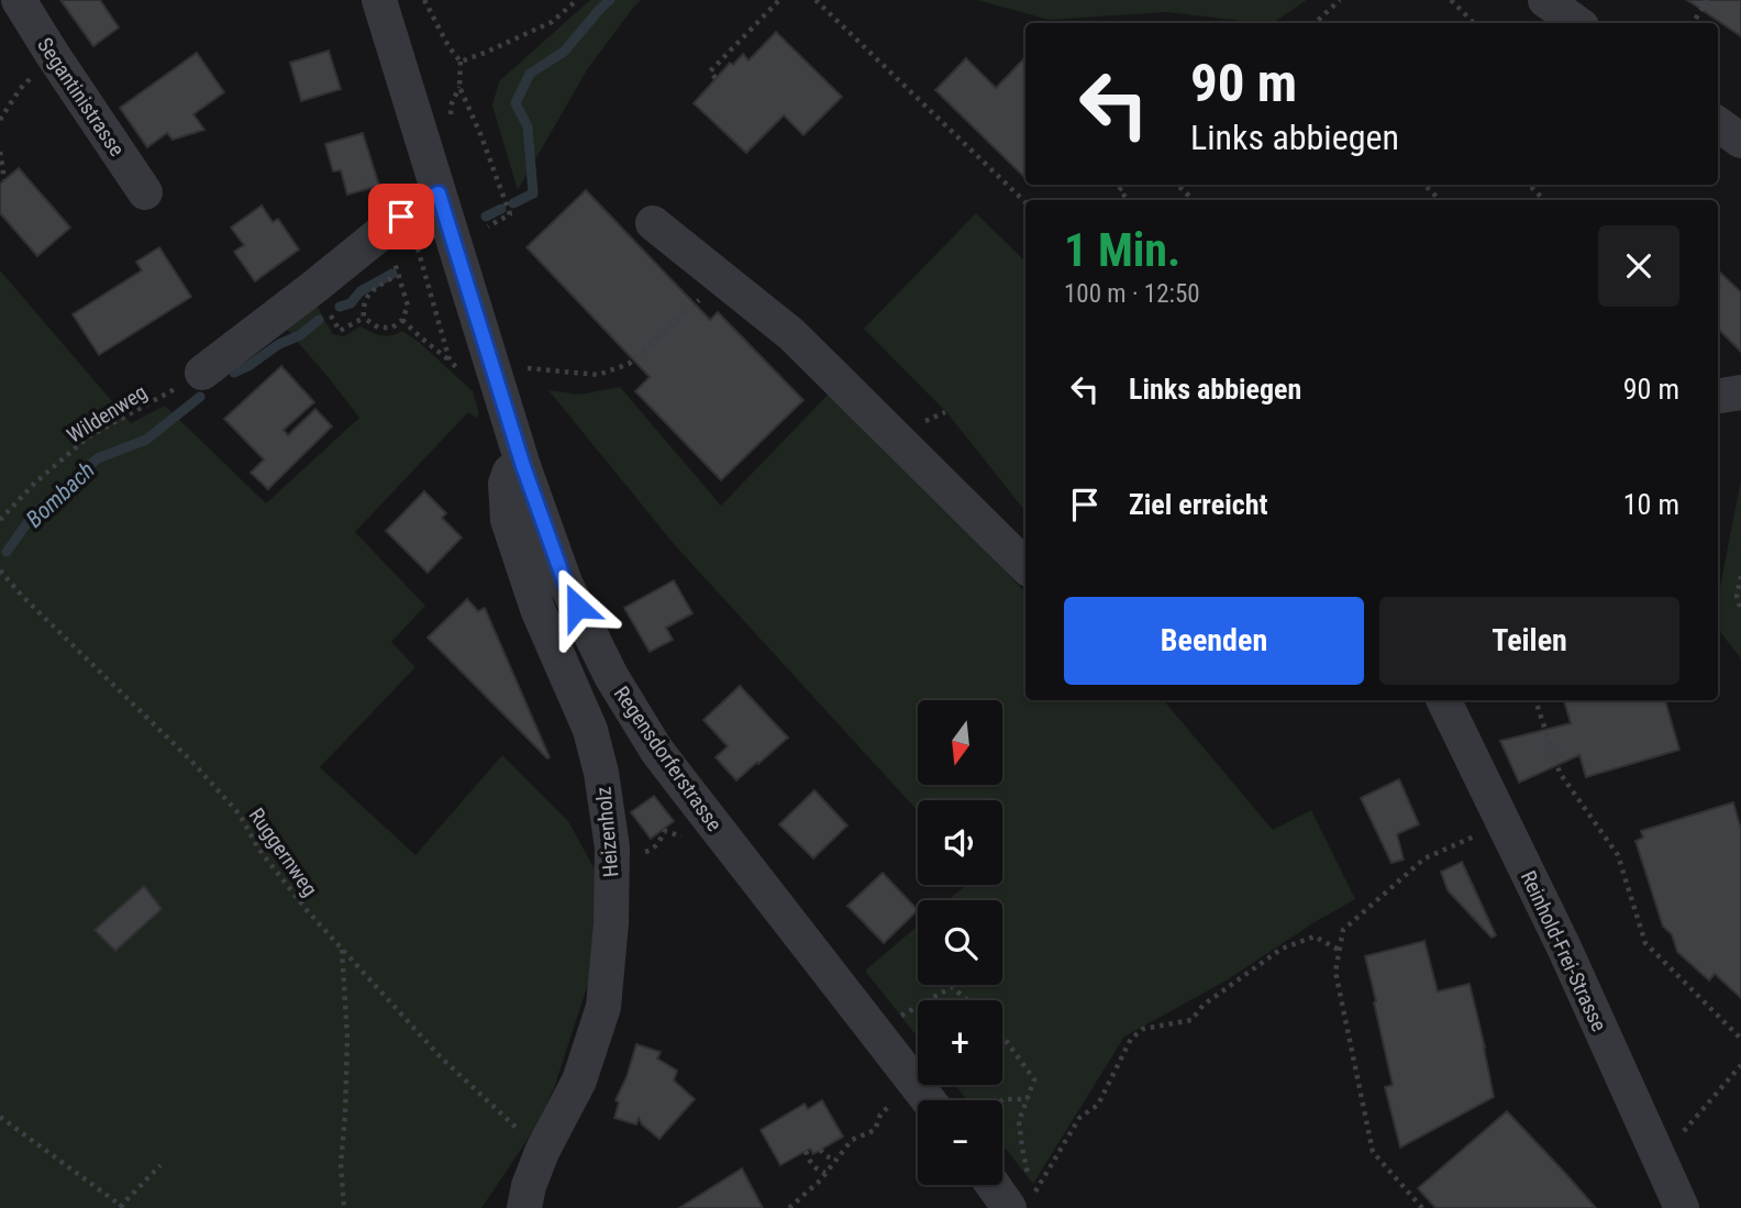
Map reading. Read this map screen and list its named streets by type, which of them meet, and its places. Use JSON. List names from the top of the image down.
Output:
{
  "streets": {
    "street": [
      "Segantinistrasse",
      "Regensdorferstrasse",
      "Heizenholz",
      "Reinhold-Frei-Strasse"
    ],
    "path": ["Wildenweg", "Ruggernweg"]
  },
  "crossings": [
    ["Regensdorferstrasse", "Heizenholz"],
    ["Heizenholz", "Ruggernweg"]
  ],
  "water": ["Bombach"],
  "north": "bottom",
  "page": {
    "turn": ["90 m", "Links abbiegen"],
    "heading": ["1 Min.", "100 m · 12:50"],
    "list": [
      {
        "name": "Links abbiegen",
        "value": "90 m"
      },
      {
        "name": "Ziel erreicht",
        "value": "10 m"
      }
    ],
    "buttons": ["Beenden", "Teilen"],
    "map_buttons": ["+", "−"]
  }
}
